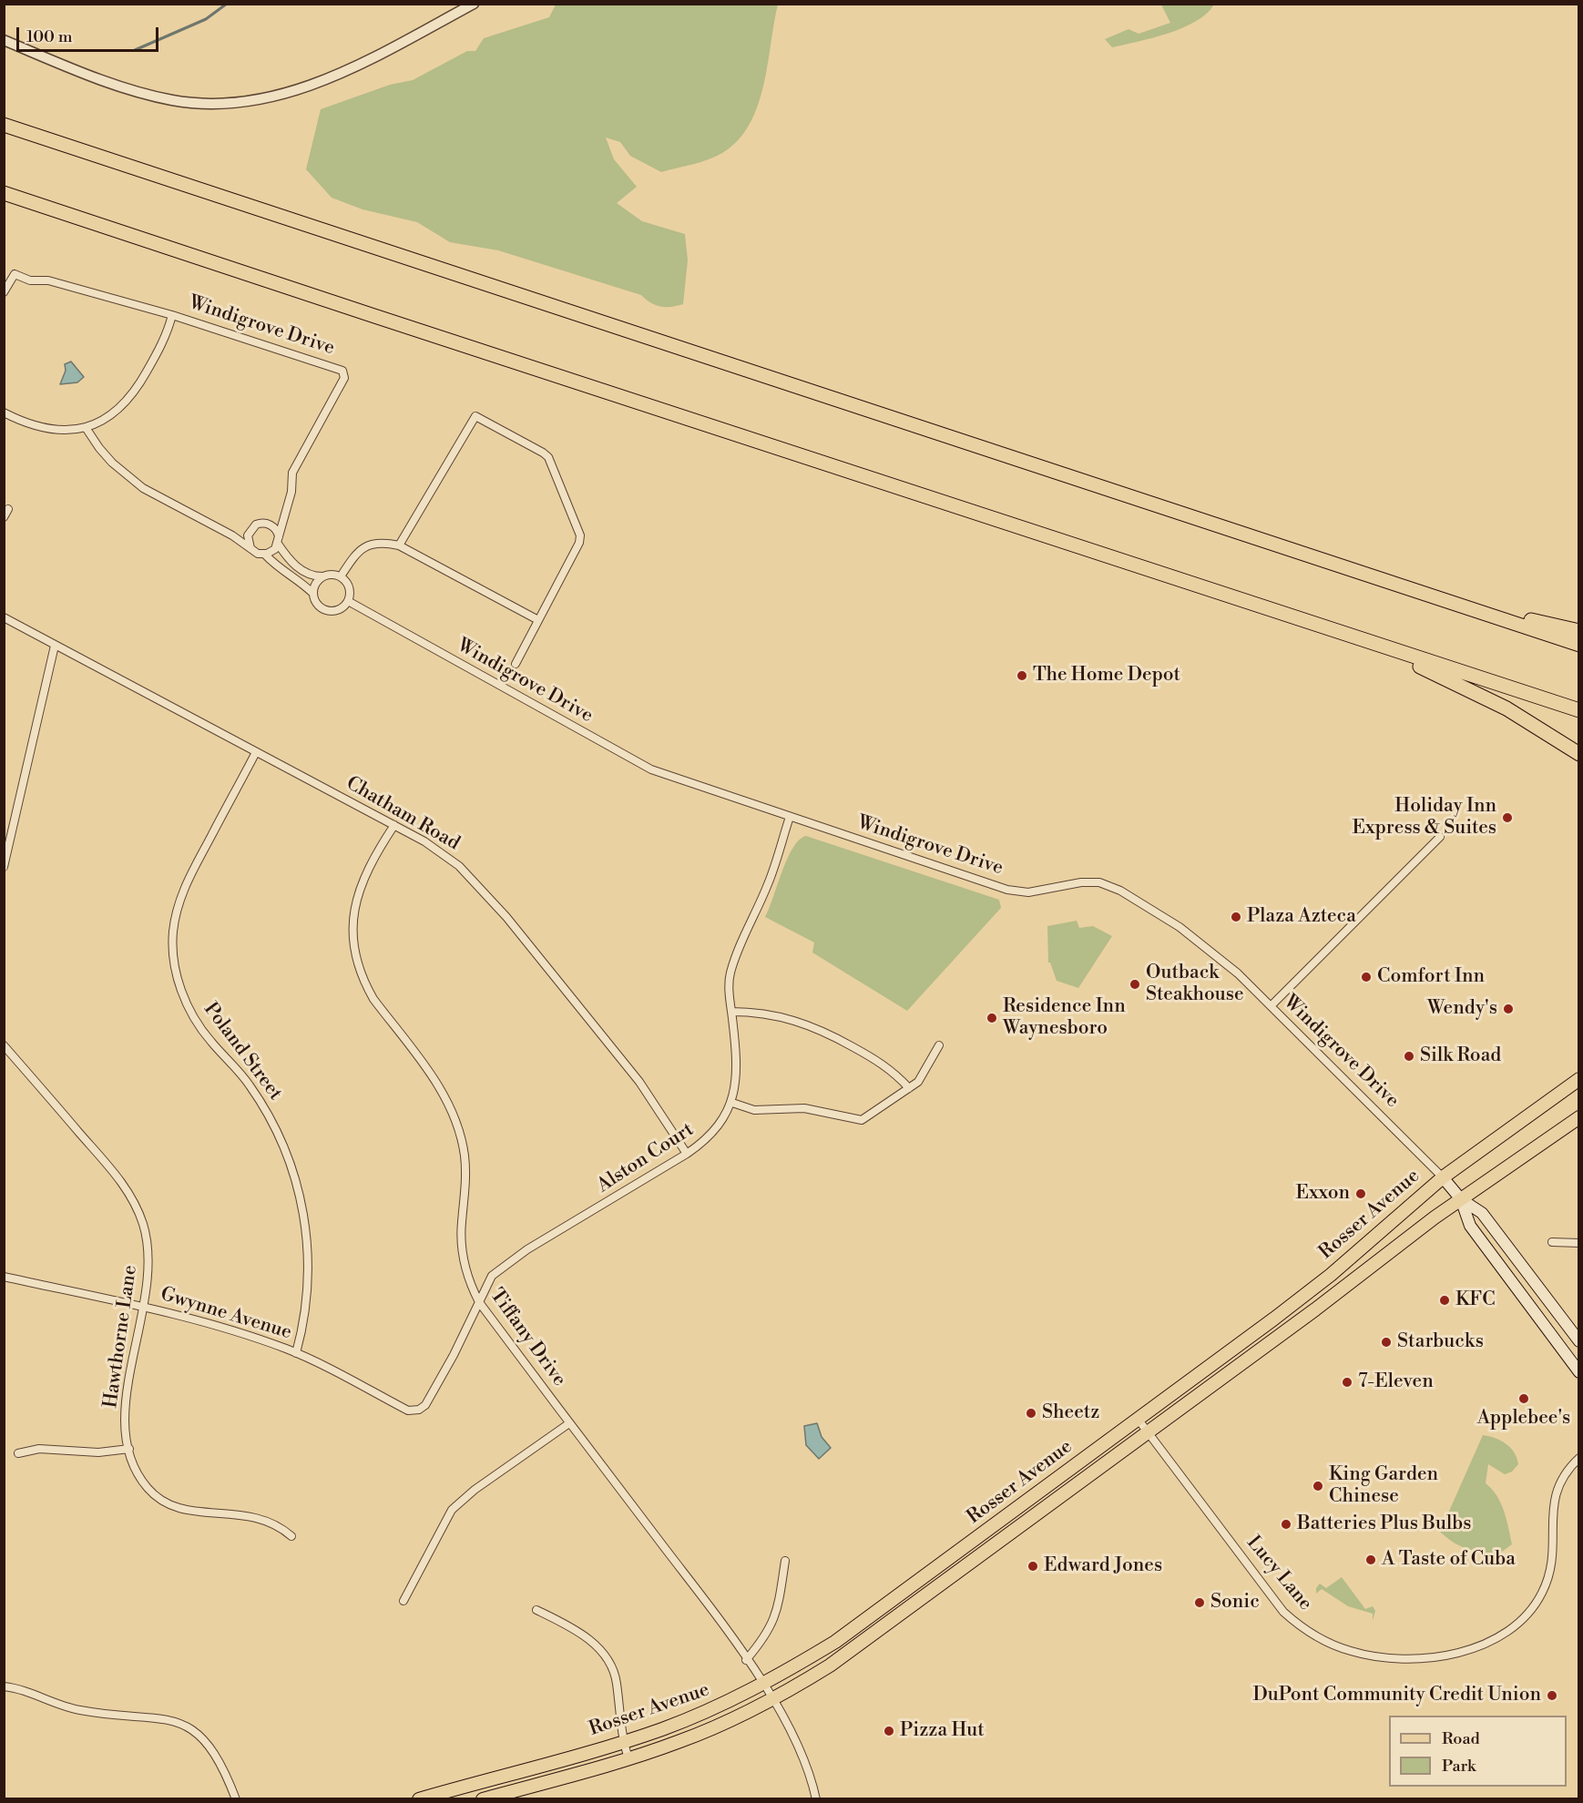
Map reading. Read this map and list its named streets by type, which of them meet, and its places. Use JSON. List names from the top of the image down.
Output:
{
  "streets": {
    "main road": ["Rosser Avenue"],
    "street": [
      "Windigrove Drive",
      "Chatham Road",
      "Poland Street",
      "Alston Court",
      "Gwynne Avenue",
      "Hawthorne Lane",
      "Tiffany Drive",
      "Lucy Lane"
    ]
  },
  "crossings": [
    ["Windigrove Drive", "Alston Court"],
    ["Windigrove Drive", "Rosser Avenue"],
    ["Chatham Road", "Poland Street"],
    ["Chatham Road", "Alston Court"],
    ["Chatham Road", "Tiffany Drive"],
    ["Poland Street", "Gwynne Avenue"],
    ["Alston Court", "Gwynne Avenue"],
    ["Alston Court", "Tiffany Drive"],
    ["Rosser Avenue", "Tiffany Drive"],
    ["Rosser Avenue", "Lucy Lane"],
    ["Gwynne Avenue", "Hawthorne Lane"]
  ],
  "places": [
    "The Home Depot",
    "Holiday Inn Express & Suites",
    "Plaza Azteca",
    "Comfort Inn",
    "Outback Steakhouse",
    "Wendy's",
    "Residence Inn Waynesboro",
    "Silk Road",
    "Exxon",
    "KFC",
    "Starbucks",
    "7-Eleven",
    "Applebee's",
    "Sheetz",
    "King Garden Chinese",
    "Batteries Plus Bulbs",
    "A Taste of Cuba",
    "Edward Jones",
    "Sonic",
    "DuPont Community Credit Union",
    "Pizza Hut"
  ],
  "legend": ["Road", "Park"],
  "scale_bar": "100 m"
}
